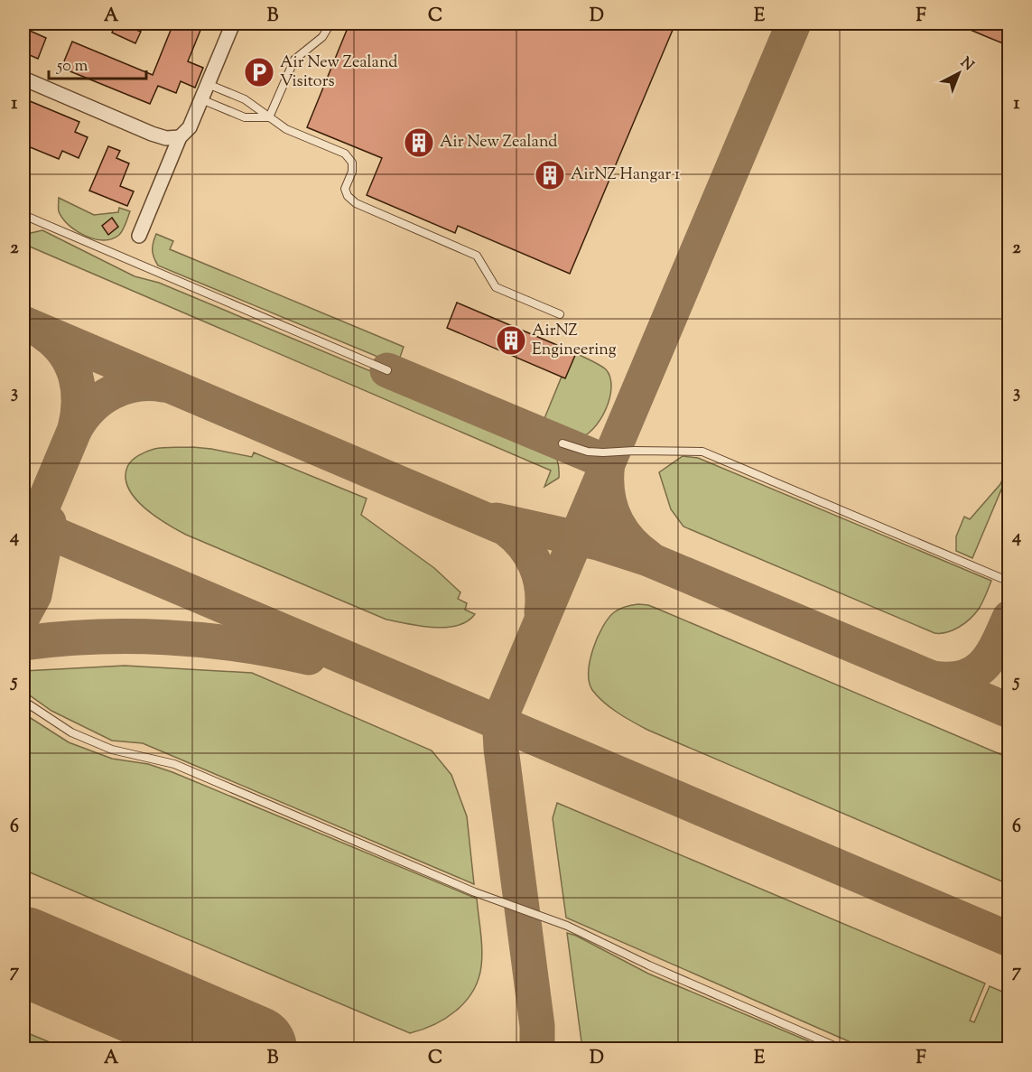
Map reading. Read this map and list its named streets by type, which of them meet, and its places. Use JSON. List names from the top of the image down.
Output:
{
  "places": {
    "parking": ["Air New Zealand Visitors"],
    "building": ["Air New Zealand", "AirNZ Hangar 1", "AirNZ Engineering"]
  },
  "scale_bar": "50 m",
  "north": "top right",
  "grid": {
    "columns": [
      "A",
      "B",
      "C",
      "D",
      "E",
      "F"
    ],
    "rows": [
      "1",
      "2",
      "3",
      "4",
      "5",
      "6",
      "7"
    ]
  }
}
